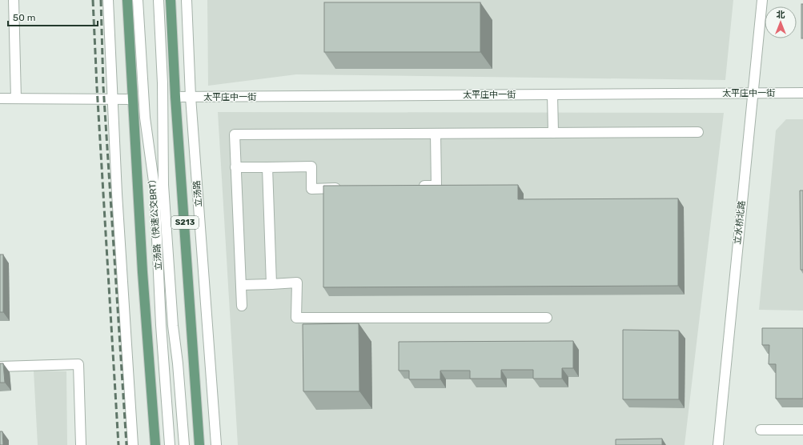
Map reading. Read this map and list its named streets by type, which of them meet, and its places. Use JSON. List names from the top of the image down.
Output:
{
  "streets": {
    "main road": ["立汤路", "S213"],
    "street": ["太平庄中一街", "立汤路（快速公交BRT）", "立水桥北路"]
  },
  "crossings": [
    ["太平庄中一街", "立汤路"],
    ["太平庄中一街", "立水桥北路"]
  ],
  "scale_bar": "50 m",
  "north": "top"
}
